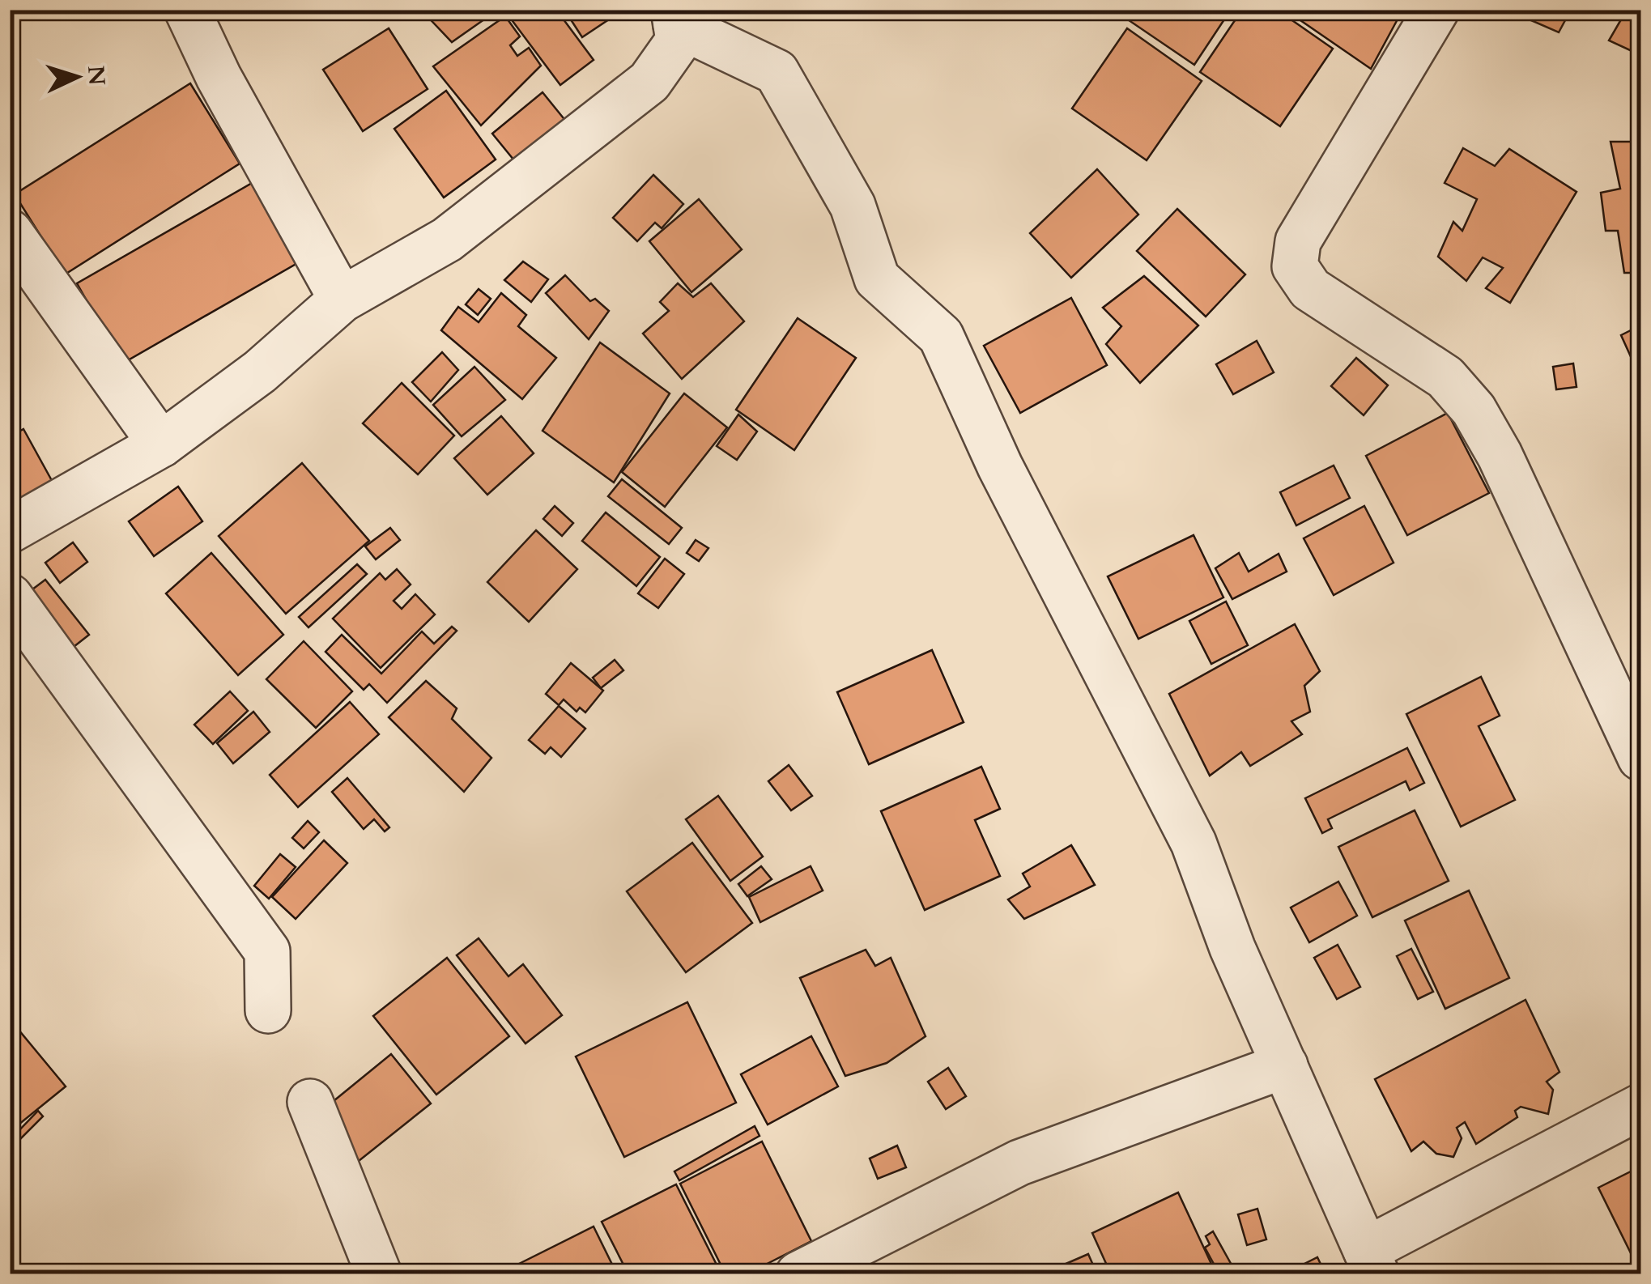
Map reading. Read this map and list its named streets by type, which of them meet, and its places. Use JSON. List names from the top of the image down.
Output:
{
  "north": "right"
}
